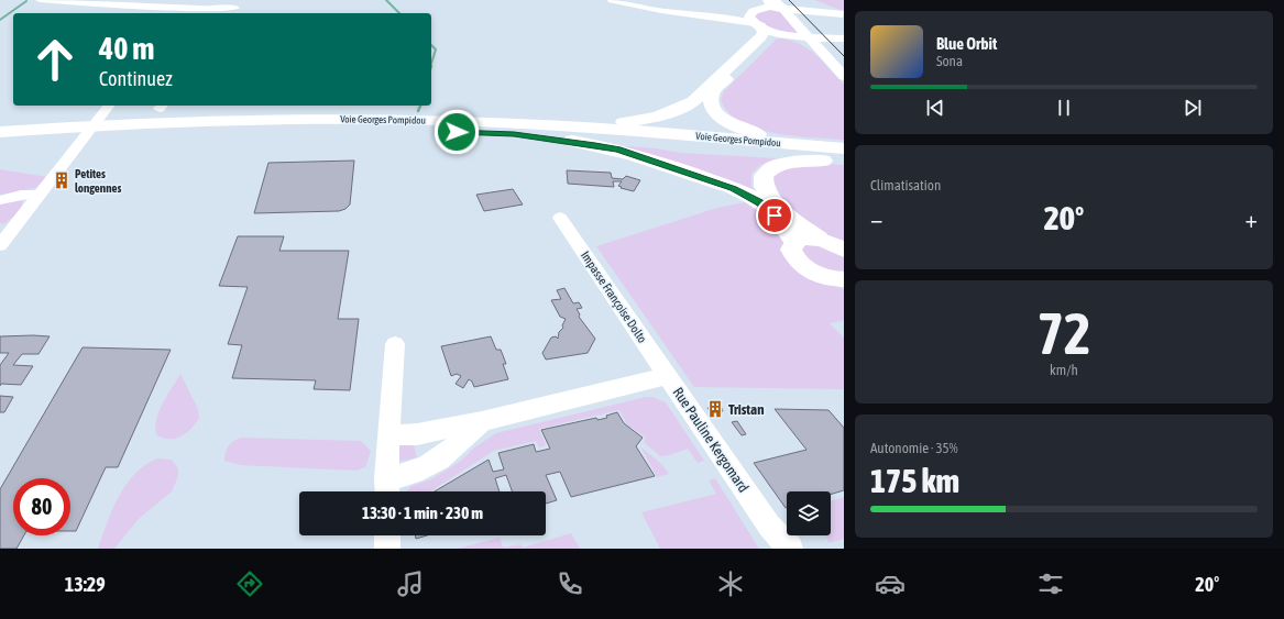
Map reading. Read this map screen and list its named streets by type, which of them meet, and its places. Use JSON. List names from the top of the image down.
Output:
{
  "streets": {
    "highway": ["Voie Georges Pompidou"],
    "street": ["Impasse Françoise Dolto", "Rue Pauline Kergomard"]
  },
  "crossings": [
    ["Impasse Françoise Dolto", "Rue Pauline Kergomard"]
  ],
  "places": {
    "building": ["Petites longennes", "Tristan"]
  },
  "page": {
    "turn": ["40 m", "Continuez"],
    "song": ["Blue Orbit", "Sona"],
    "tile": [
      "Climatisation",
      ["72", "km/h"],
      ["Autonomie · 35%", "175 km"]
    ],
    "heat": ["−", "20°", "+"],
    "limit": "80",
    "trip": "13:30 · 1 min · 230 m",
    "tabs": ["13:29", "20°"]
  }
}
